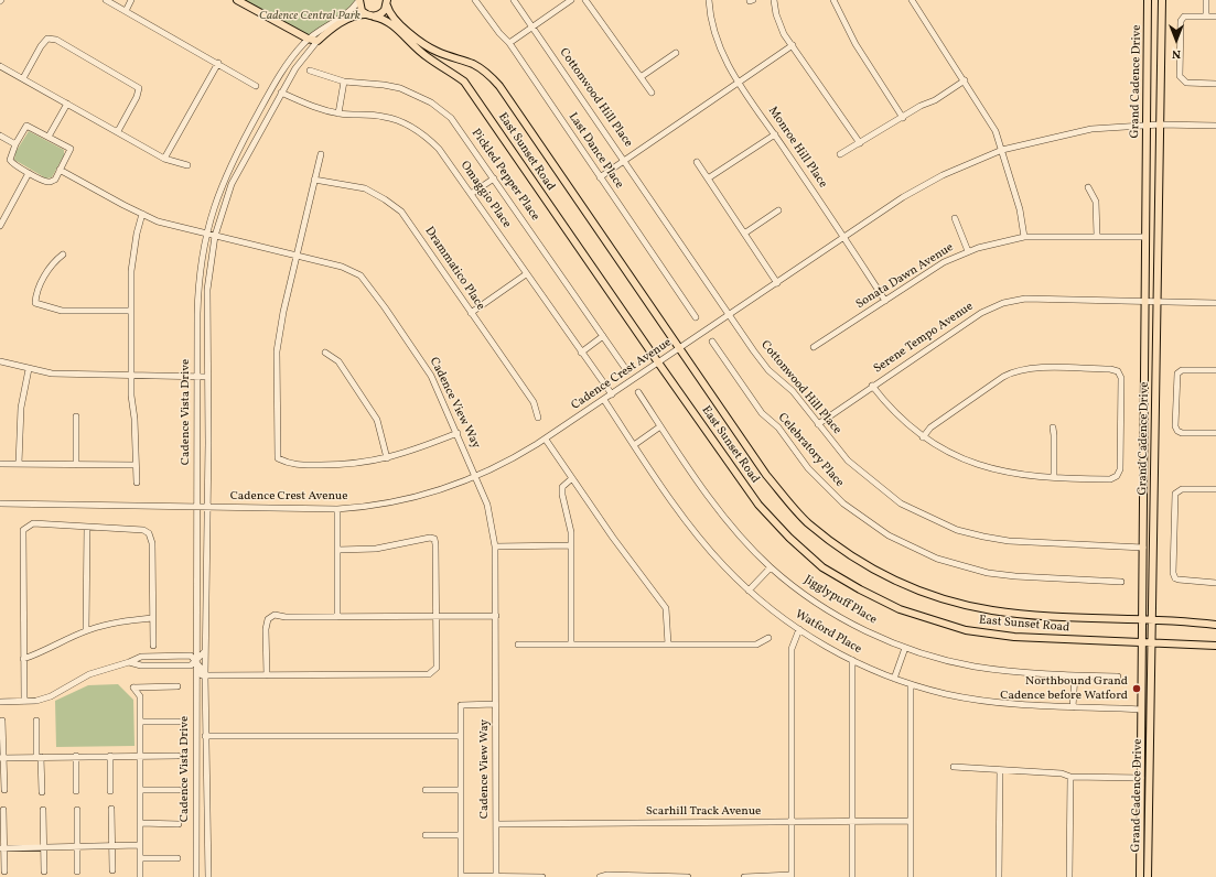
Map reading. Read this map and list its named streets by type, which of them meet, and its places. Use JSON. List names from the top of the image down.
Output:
{
  "streets": {
    "main road": ["Grand Cadence Drive", "East Sunset Road", "Cadence Vista Drive"],
    "street": [
      "Cottonwood Hill Place",
      "Monroe Hill Place",
      "Last Dance Place",
      "Pickled Pepper Place",
      "Omaggio Place",
      "Drammatico Place",
      "Sonata Dawn Avenue",
      "Serene Tempo Avenue",
      "Cadence Crest Avenue",
      "Cadence View Way",
      "Celebratory Place",
      "Jigglypuff Place",
      "Watford Place",
      "Scarhill Track Avenue"
    ]
  },
  "crossings": [
    ["Grand Cadence Drive", "Cottonwood Hill Place"],
    ["Grand Cadence Drive", "East Sunset Road"],
    ["Grand Cadence Drive", "Sonata Dawn Avenue"],
    ["Grand Cadence Drive", "Serene Tempo Avenue"],
    ["Grand Cadence Drive", "Cadence Crest Avenue"],
    ["Grand Cadence Drive", "Watford Place"],
    ["Cottonwood Hill Place", "Serene Tempo Avenue"],
    ["Cottonwood Hill Place", "Cadence Crest Avenue"],
    ["Monroe Hill Place", "Sonata Dawn Avenue"],
    ["Monroe Hill Place", "Cadence Crest Avenue"],
    ["East Sunset Road", "Cadence Crest Avenue"],
    ["East Sunset Road", "Cadence Vista Drive"],
    ["Omaggio Place", "Cadence Crest Avenue"],
    ["Omaggio Place", "Cadence Vista Drive"],
    ["Cadence Crest Avenue", "Cadence View Way"],
    ["Cadence Crest Avenue", "Cadence Vista Drive"],
    ["Cadence Crest Avenue", "Watford Place"],
    ["Cadence View Way", "Cadence Vista Drive"],
    ["Cadence View Way", "Scarhill Track Avenue"]
  ],
  "parks": ["Cadence Central Park"],
  "places": ["Northbound Grand Cadence before Watford"],
  "north": "bottom"
}
